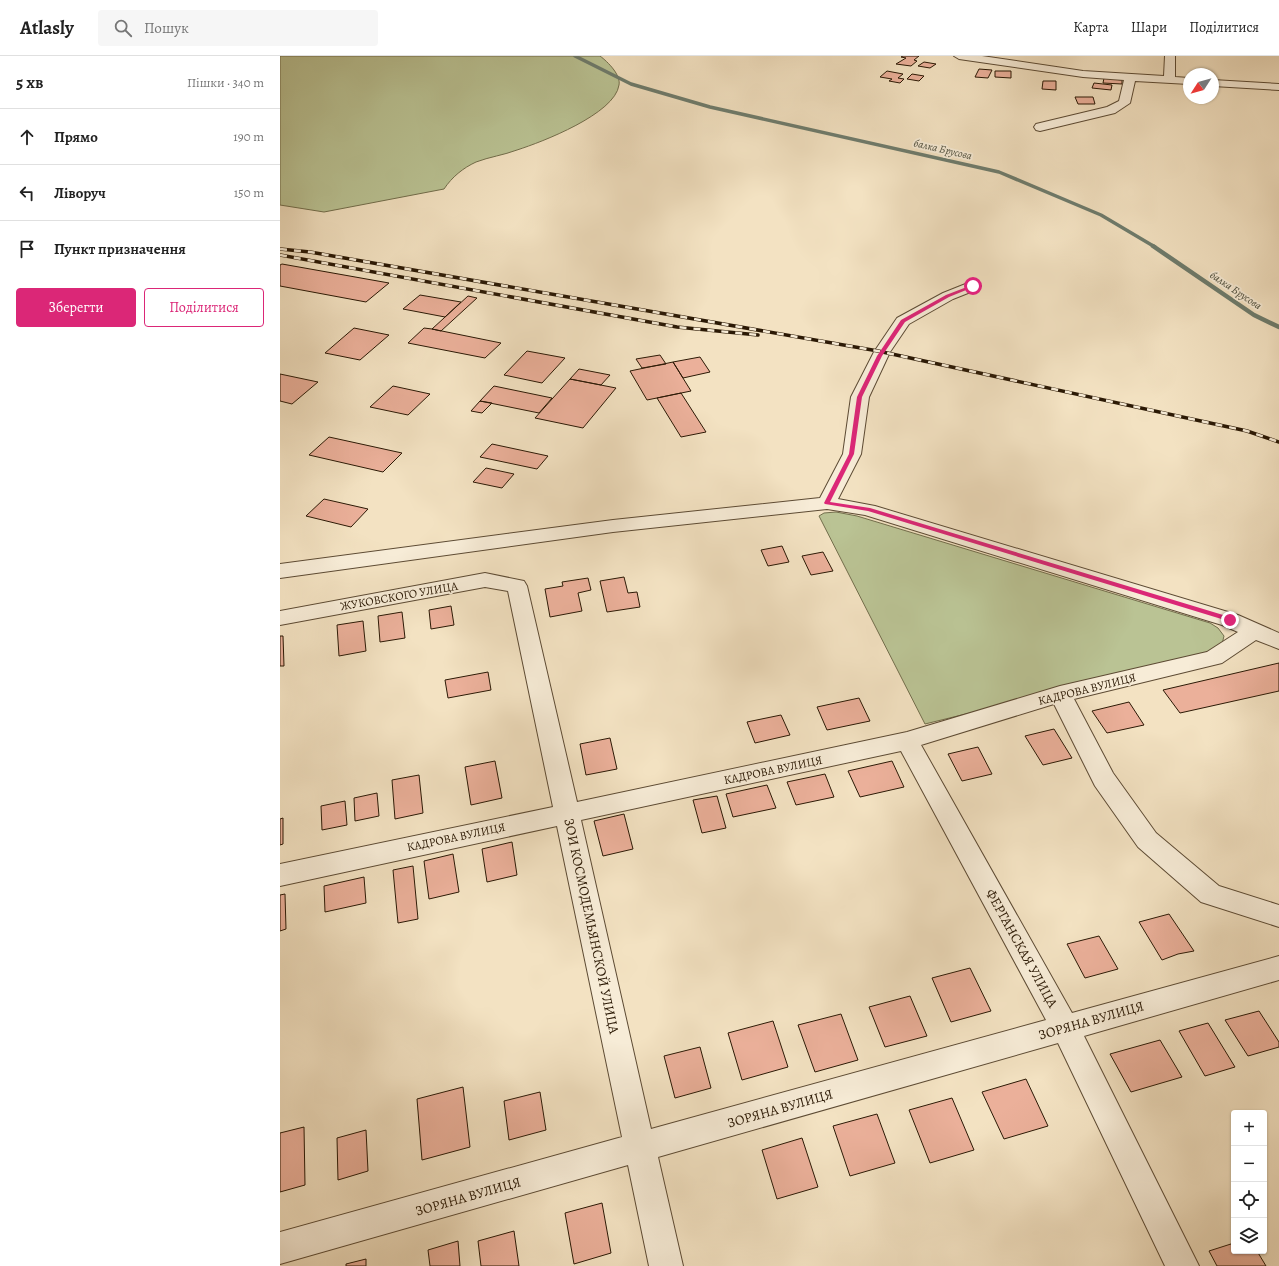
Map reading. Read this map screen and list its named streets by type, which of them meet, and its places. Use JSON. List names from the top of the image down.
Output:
{
  "streets": {
    "street": [
      "ЖУКОВСКОГО УЛИЦА",
      "КАДРОВА ВУЛИЦЯ",
      "ЗОИ КОСМОДЕМЬЯНСКОЙ УЛИЦА",
      "ФЕРГАНСКАЯ УЛИЦА",
      "ЗОРЯНА ВУЛИЦЯ"
    ]
  },
  "crossings": [
    ["ЖУКОВСКОГО УЛИЦА", "ЗОИ КОСМОДЕМЬЯНСКОЙ УЛИЦА"],
    ["КАДРОВА ВУЛИЦЯ", "ЗОИ КОСМОДЕМЬЯНСКОЙ УЛИЦА"],
    ["КАДРОВА ВУЛИЦЯ", "ФЕРГАНСКАЯ УЛИЦА"],
    ["ЗОИ КОСМОДЕМЬЯНСКОЙ УЛИЦА", "ЗОРЯНА ВУЛИЦЯ"],
    ["ФЕРГАНСКАЯ УЛИЦА", "ЗОРЯНА ВУЛИЦЯ"]
  ],
  "water": ["балка Брусова"],
  "north": "bottom left",
  "page": {
    "header": "Atlasly",
    "search": "Пошук",
    "nav": ["Карта", "Шари", "Поділитися"],
    "heading": ["5 хв", "Пішки · 340 m"],
    "list": [
      ["Прямо", "190 m"],
      ["Ліворуч", "150 m"],
      "Пункт призначення"
    ],
    "buttons": ["Зберегти", "Поділитися"],
    "map_buttons": ["+", "−"]
  }
}
